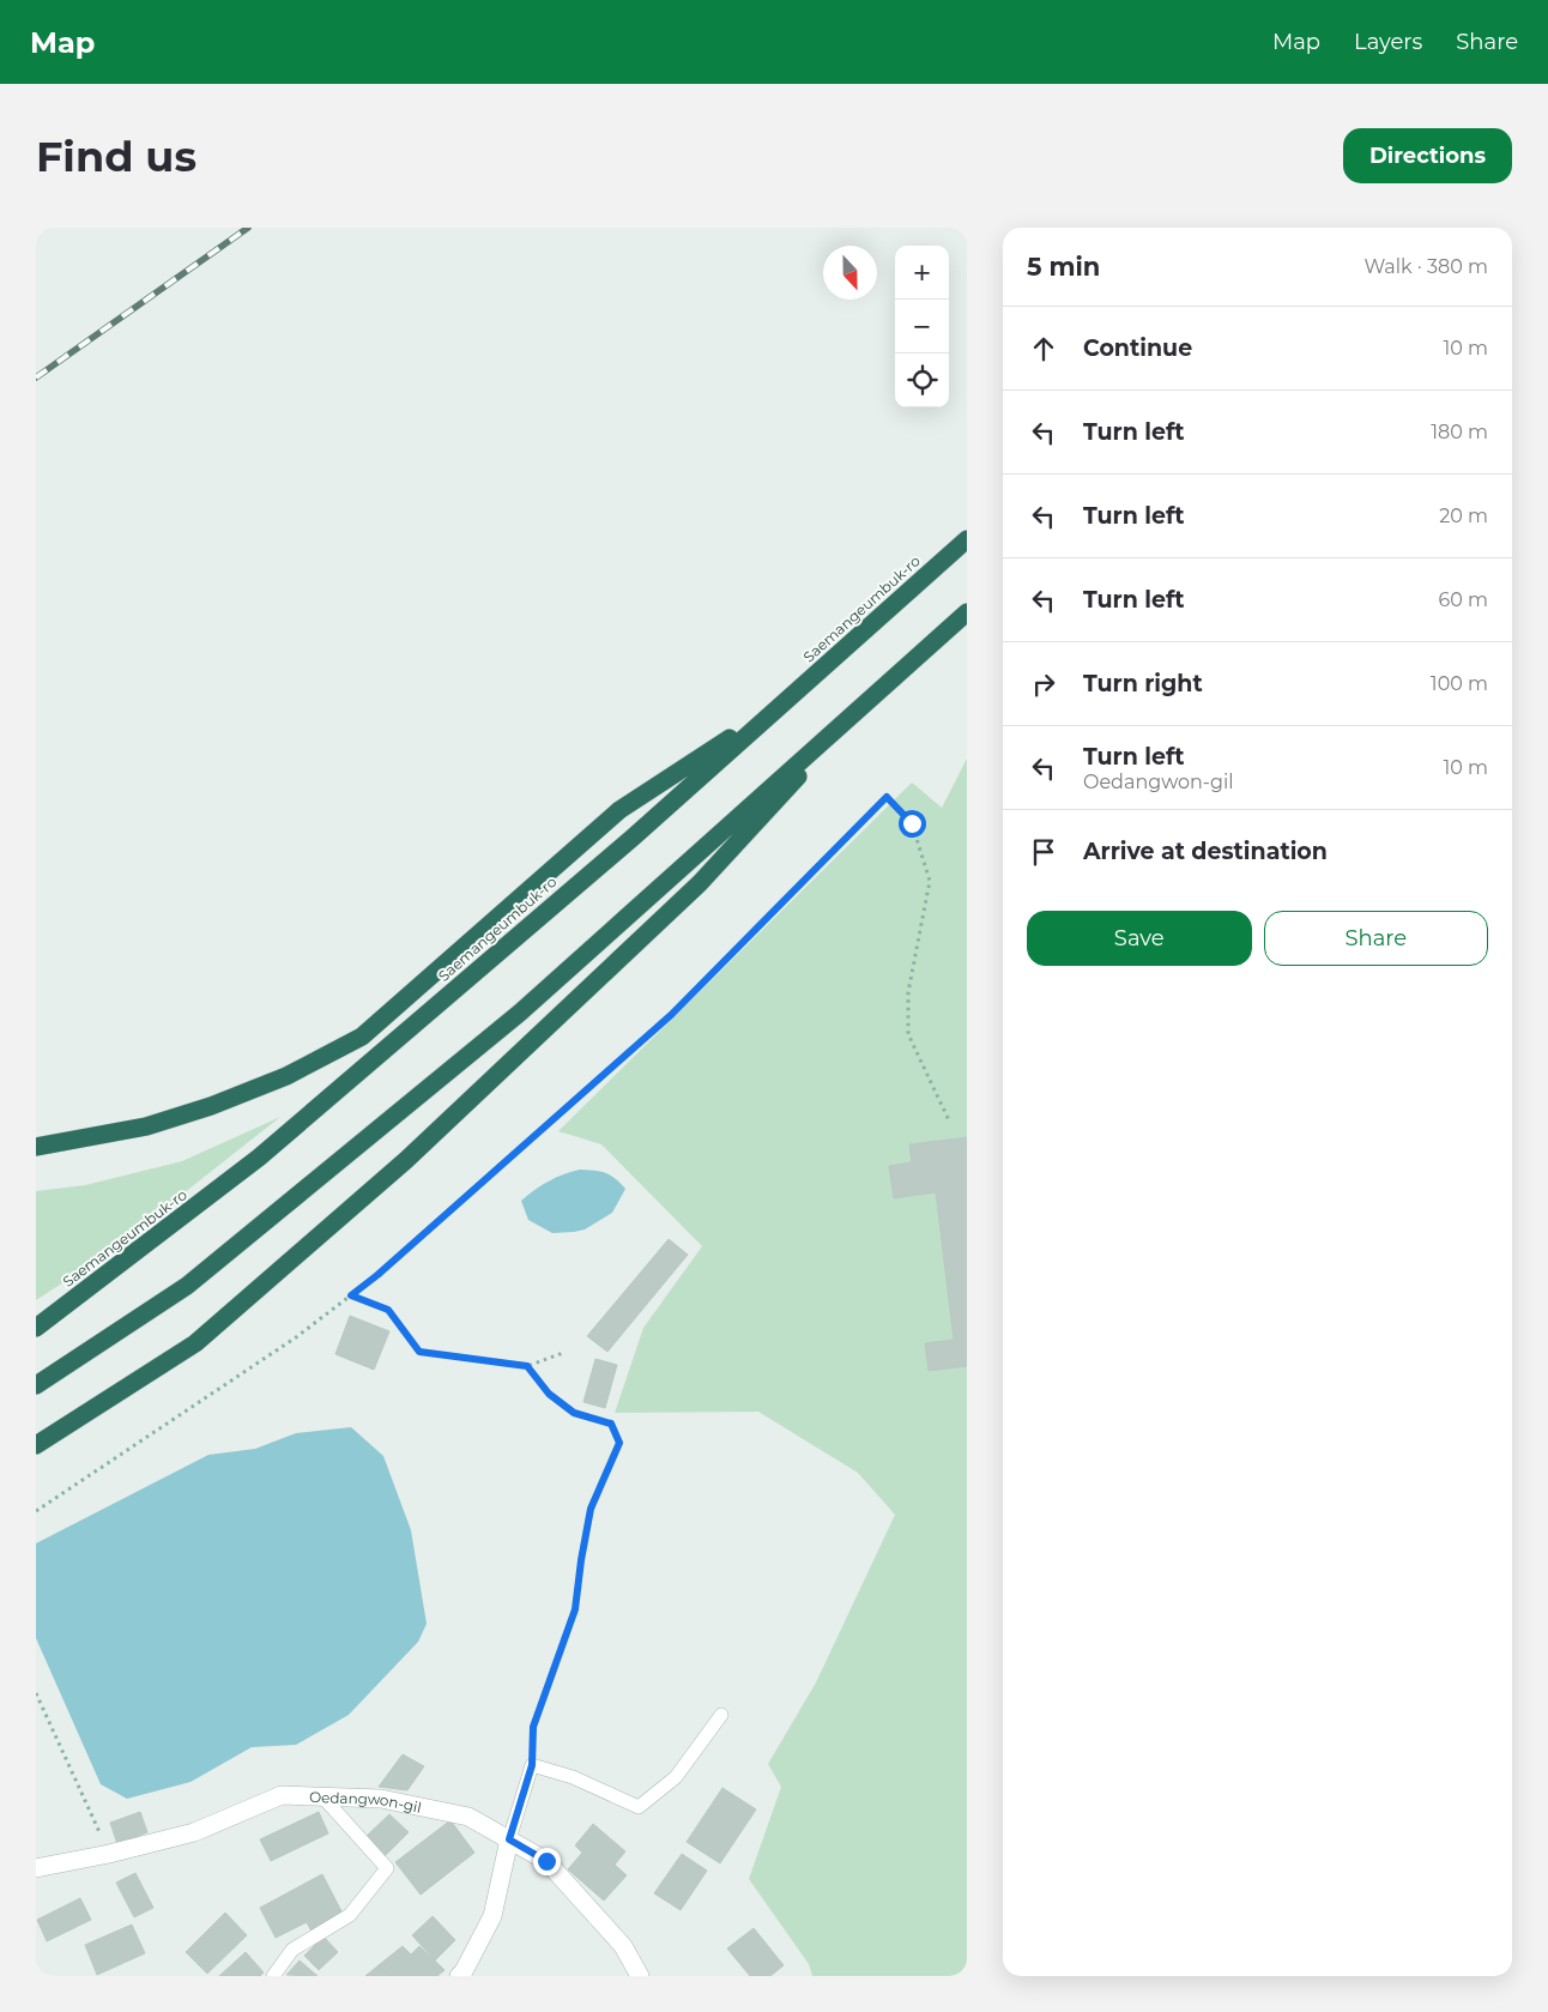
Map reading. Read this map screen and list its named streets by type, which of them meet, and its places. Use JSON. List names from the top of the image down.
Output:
{
  "streets": {
    "highway": ["Saemangeumbuk-ro"],
    "street": ["Oedangwon-gil"]
  },
  "north": "bottom",
  "page": {
    "header": "Map",
    "nav": ["Map", "Layers", "Share"],
    "buttons": [
      "Directions",
      ["Save", "Share"]
    ],
    "title": "Find us",
    "heading": ["5 min", "Walk · 380 m"],
    "map_buttons": ["+", "−"],
    "list": [
      ["Continue", "10 m"],
      ["Turn left", "180 m"],
      ["Turn left", "20 m"],
      ["Turn left", "60 m"],
      ["Turn right", "100 m"],
      ["Turn left", "Oedangwon-gil", "10 m"],
      "Arrive at destination"
    ]
  }
}
